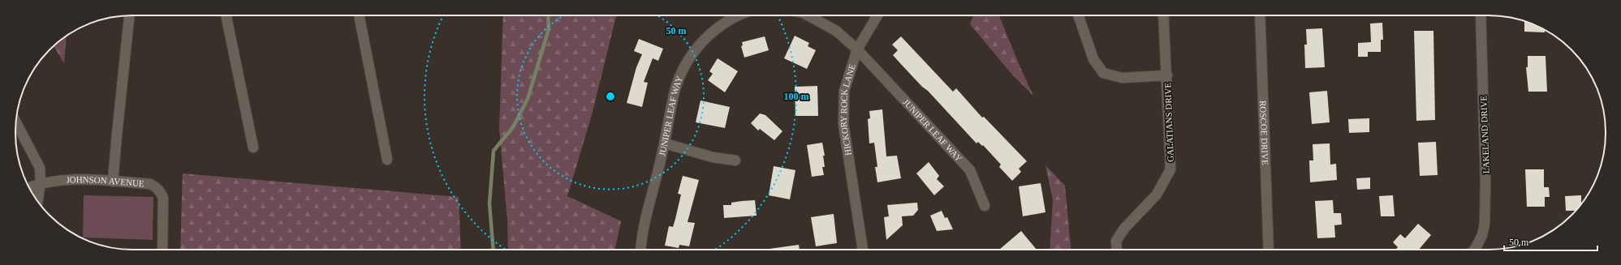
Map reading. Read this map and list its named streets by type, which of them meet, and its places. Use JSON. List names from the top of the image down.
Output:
{
  "streets": {
    "street": [
      "HICKORY ROCK LANE",
      "JUNIPER LEAF WAY",
      "GALATIANS DRIVE",
      "ROSCOE DRIVE",
      "LAKELAND DRIVE",
      "JOHNSON AVENUE"
    ]
  },
  "crossings": [
    ["HICKORY ROCK LANE", "JUNIPER LEAF WAY"]
  ],
  "scale_bar": "50 m",
  "rings": ["50 m", "100 m"]
}
